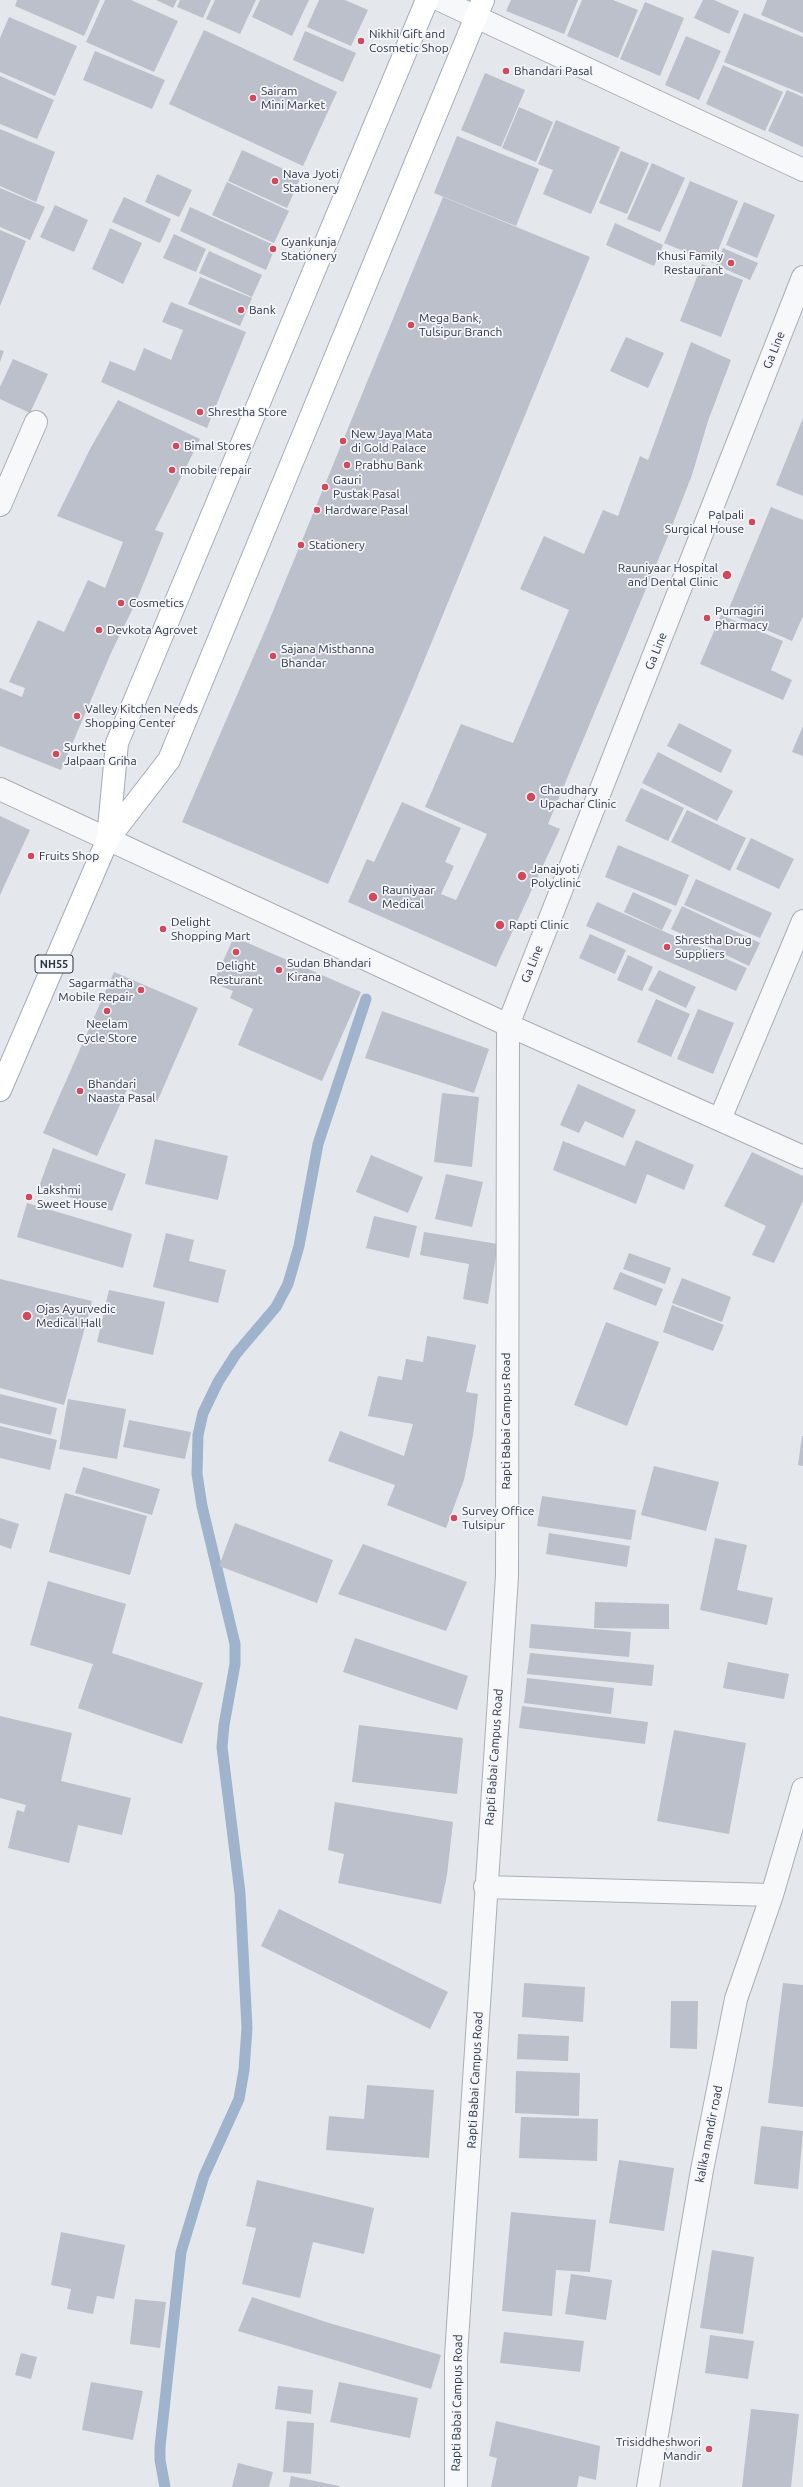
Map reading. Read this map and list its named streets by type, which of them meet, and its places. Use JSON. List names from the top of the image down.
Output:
{
  "streets": {
    "main road": ["NH55"],
    "street": ["Ga Line", "Rapti Babai Campus Road", "kalika mandir road"]
  },
  "crossings": [
    ["Ga Line", "Rapti Babai Campus Road"]
  ],
  "places": [
    "Nikhil Gift and Cosmetic Shop",
    "Bhandari Pasal",
    "Sairam Mini Market",
    "Nava Jyoti Stationery",
    "Gyankunja Stationery",
    "Khusi Family Restaurant",
    "Bank",
    "Mega Bank, Tulsipur Branch",
    "Shrestha Store",
    "New Jaya Mata di Gold Palace",
    "Bimal Stores",
    "Prabhu Bank",
    "mobile repair",
    "Gauri Pustak Pasal",
    "Hardware Pasal",
    "Palpali Surgical House",
    "Stationery",
    "Rauniyaar Hospital and Dental Clinic",
    "Cosmetics",
    "Purnagiri Pharmacy",
    "Devkota Agrovet",
    "Sajana Misthanna Bhandar",
    "Valley Kitchen Needs Shopping Center",
    "Surkhet Jalpaan Griha",
    "Chaudhary Upachar Clinic",
    "Fruits Shop",
    "Janajyoti Polyclinic",
    "Rauniyaar Medical",
    "Rapti Clinic",
    "Delight Shopping Mart",
    "Shrestha Drug Suppliers",
    "Delight Resturant",
    "Sudan Bhandari Kirana",
    "Sagarmatha Mobile Repair",
    "Neelam Cycle Store",
    "Bhandari Naasta Pasal",
    "Lakshmi Sweet House",
    "Ojas Ayurvedic Medical Hall",
    "Survey Office Tulsipur",
    "Trisiddheshwori Mandir"
  ]
}
